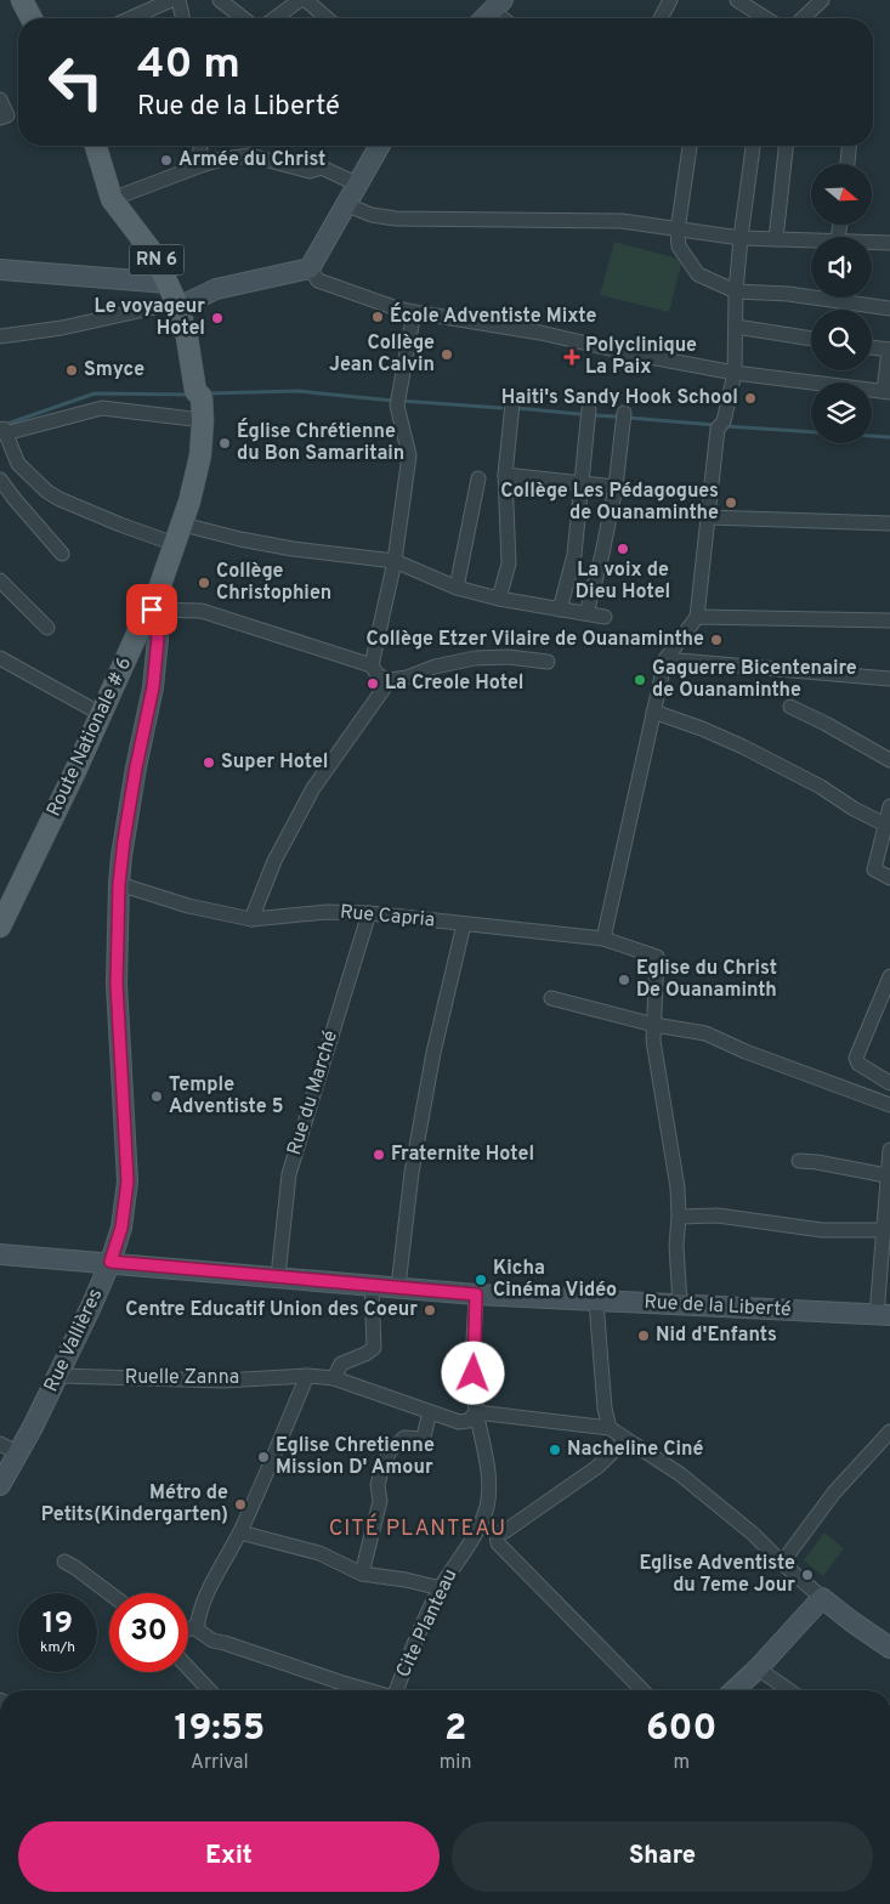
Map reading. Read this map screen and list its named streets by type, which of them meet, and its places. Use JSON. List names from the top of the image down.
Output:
{
  "streets": {
    "main road": ["RN 6", "Route Nationale # 6"],
    "street": [
      "Rue Capria",
      "Rue du Marché",
      "Rue de la Liberté",
      "Rue Vallières",
      "Ruelle Zanna",
      "Cite Planteau"
    ]
  },
  "crossings": [
    ["Route Nationale # 6", "Rue Vallières"],
    ["Rue Capria", "Rue du Marché"],
    ["Rue Capria", "Rue Vallières"],
    ["Rue du Marché", "Rue de la Liberté"],
    ["Rue de la Liberté", "Rue Vallières"],
    ["Rue de la Liberté", "Cite Planteau"],
    ["Rue Vallières", "Ruelle Zanna"],
    ["Ruelle Zanna", "Cite Planteau"]
  ],
  "districts": ["CITÉ PLANTEAU"],
  "places": {
    "other": [
      "Armée du Christ",
      "École Adventiste Mixte",
      "Le voyageur Hotel",
      "Collège Jean Calvin",
      "Smyce",
      "Haiti's Sandy Hook School",
      "Église Chrétienne du Bon Samaritain",
      "Collège Les Pédagogues de Ouanaminthe",
      "La voix de Dieu Hotel",
      "Collège Christophien",
      "Collège Etzer Vilaire de Ouanaminthe",
      "Gaguerre Bicentenaire de Ouanaminthe",
      "La Creole Hotel",
      "Super Hotel",
      "Eglise du Christ De Ouanaminth",
      "Temple Adventiste 5",
      "Fraternite Hotel",
      "Kicha Cinéma Vidéo",
      "Centre Educatif Union des Coeur",
      "Nid d'Enfants",
      "Nacheline Ciné",
      "Eglise Chretienne Mission D' Amour",
      "Métro de Petits(Kindergarten)",
      "Eglise Adventiste du 7eme Jour"
    ],
    "health": ["Polyclinique La Paix"]
  },
  "north": "right",
  "page": {
    "turn": ["40 m", "Rue de la Liberté"],
    "speed": "19 km/h",
    "limit": "30",
    "eta": [
      "19:55",
      "Arrival",
      "2",
      "min",
      "600",
      "m"
    ],
    "buttons": ["Exit", "Share"]
  }
}
